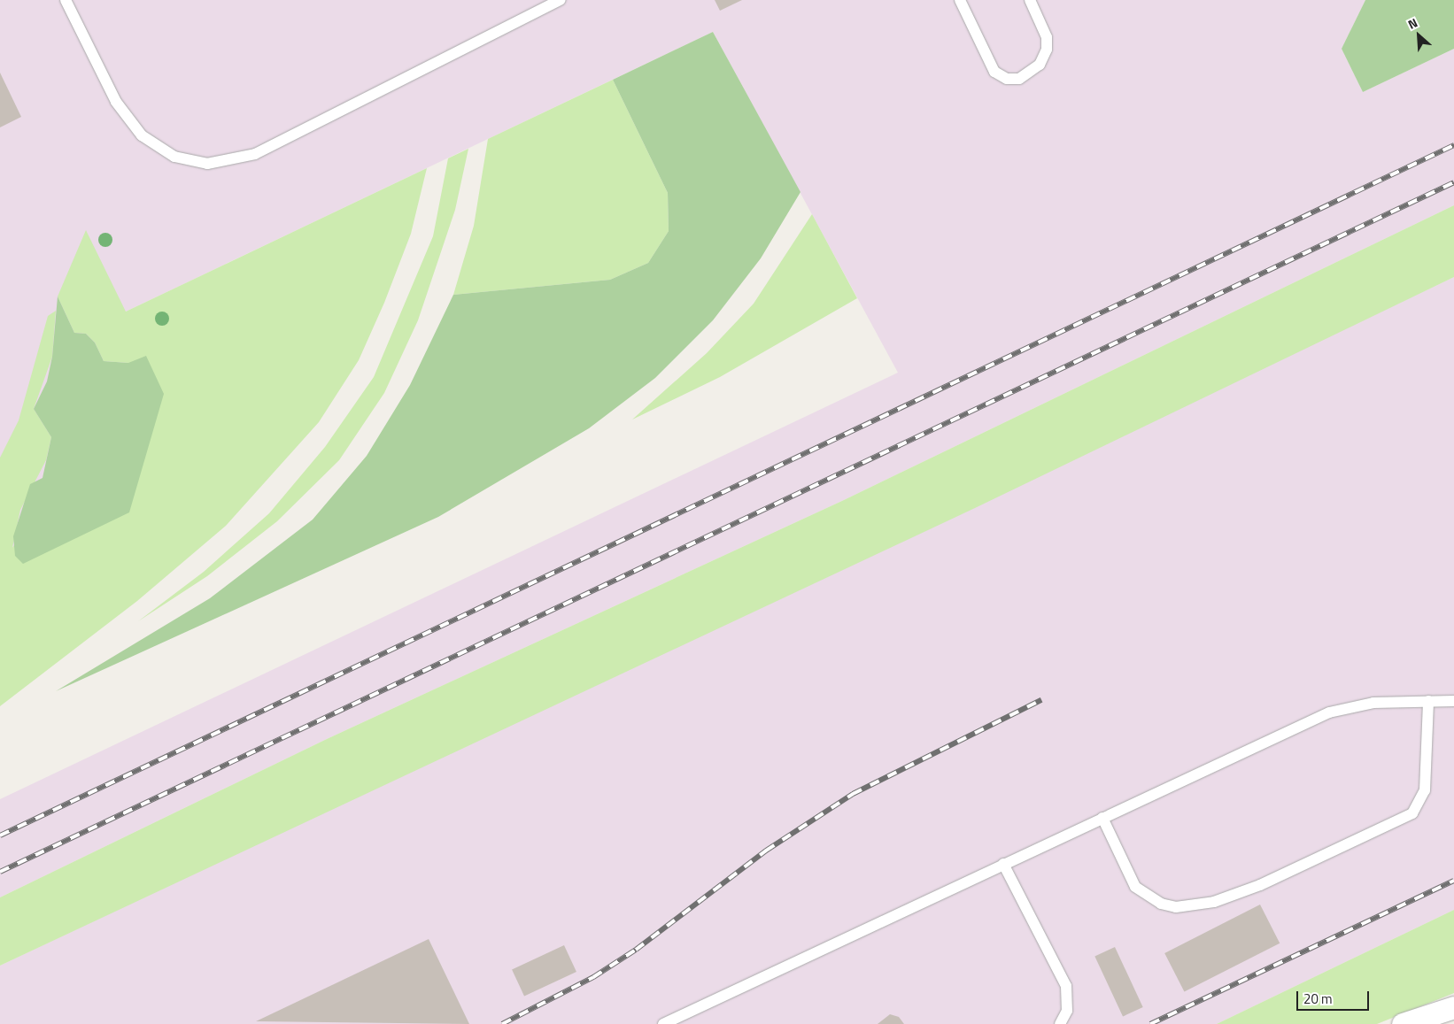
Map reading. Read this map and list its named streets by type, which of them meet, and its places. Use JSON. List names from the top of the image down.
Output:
{
  "scale_bar": "20 m",
  "north": "top left"
}
